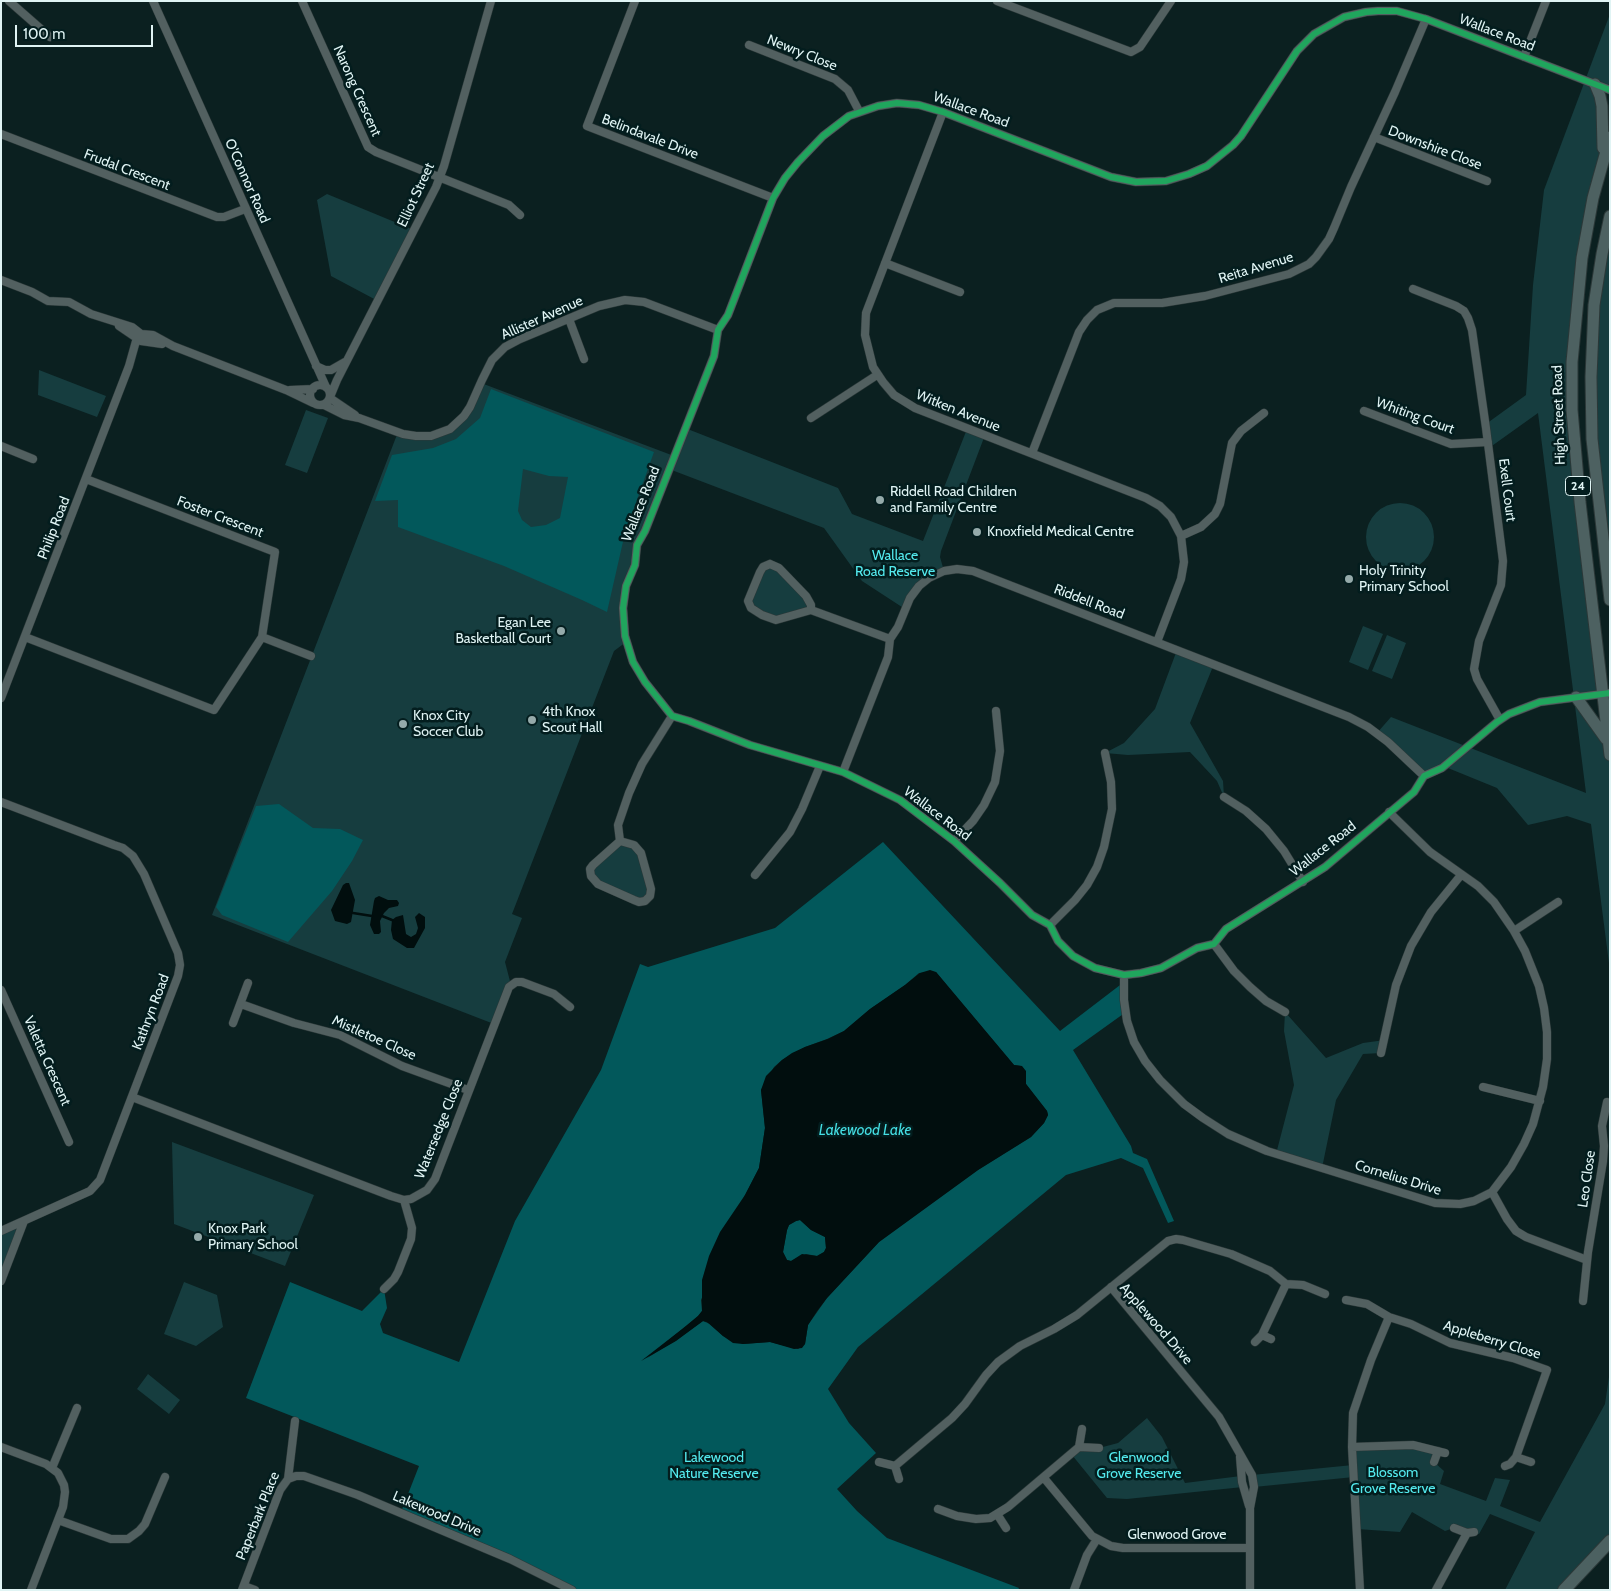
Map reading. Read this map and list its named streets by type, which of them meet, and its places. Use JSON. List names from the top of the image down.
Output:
{
  "streets": {
    "main road": ["High Street Road", "24"],
    "street": [
      "Wallace Road",
      "Newry Close",
      "Narong Crescent",
      "Belindavale Drive",
      "Downshire Close",
      "Frudal Crescent",
      "O'Connor Road",
      "Elliot Street",
      "Reita Avenue",
      "Allister Avenue",
      "Witken Avenue",
      "Whiting Court",
      "Exell Court",
      "Foster Crescent",
      "Philip Road",
      "Riddell Road",
      "Kathryn Road",
      "Mistletoe Close",
      "Valetta Crescent",
      "Watersedge Close",
      "Cornelius Drive",
      "Leo Close",
      "Applewood Drive",
      "Appleberry Close",
      "Lakewood Drive",
      "Paperbark Place",
      "Glenwood Grove"
    ]
  },
  "crossings": [
    ["Wallace Road", "Newry Close"],
    ["Wallace Road", "Belindavale Drive"],
    ["Wallace Road", "Reita Avenue"],
    ["Wallace Road", "Allister Avenue"],
    ["Wallace Road", "Witken Avenue"],
    ["Wallace Road", "High Street Road"],
    ["Wallace Road", "Exell Court"],
    ["Wallace Road", "Riddell Road"],
    ["Wallace Road", "Cornelius Drive"],
    ["Narong Crescent", "Elliot Street"],
    ["Downshire Close", "Reita Avenue"],
    ["Frudal Crescent", "O'Connor Road"],
    ["O'Connor Road", "Elliot Street"],
    ["O'Connor Road", "Allister Avenue"],
    ["Elliot Street", "Allister Avenue"],
    ["Reita Avenue", "Witken Avenue"],
    ["Witken Avenue", "Riddell Road"],
    ["Whiting Court", "Exell Court"],
    ["Foster Crescent", "Philip Road"],
    ["Mistletoe Close", "Watersedge Close"],
    ["Applewood Drive", "Glenwood Grove"],
    ["Lakewood Drive", "Paperbark Place"]
  ],
  "water": ["Lakewood Lake"],
  "parks": [
    "Wallace Road Reserve",
    "Lakewood Nature Reserve",
    "Glenwood Grove Reserve",
    "Blossom Grove Reserve"
  ],
  "places": [
    "Riddell Road Children and Family Centre",
    "Knoxfield Medical Centre",
    "Holy Trinity Primary School",
    "Egan Lee Basketball Court",
    "4th Knox Scout Hall",
    "Knox City Soccer Club",
    "Knox Park Primary School"
  ],
  "scale_bar": "100 m"
}
